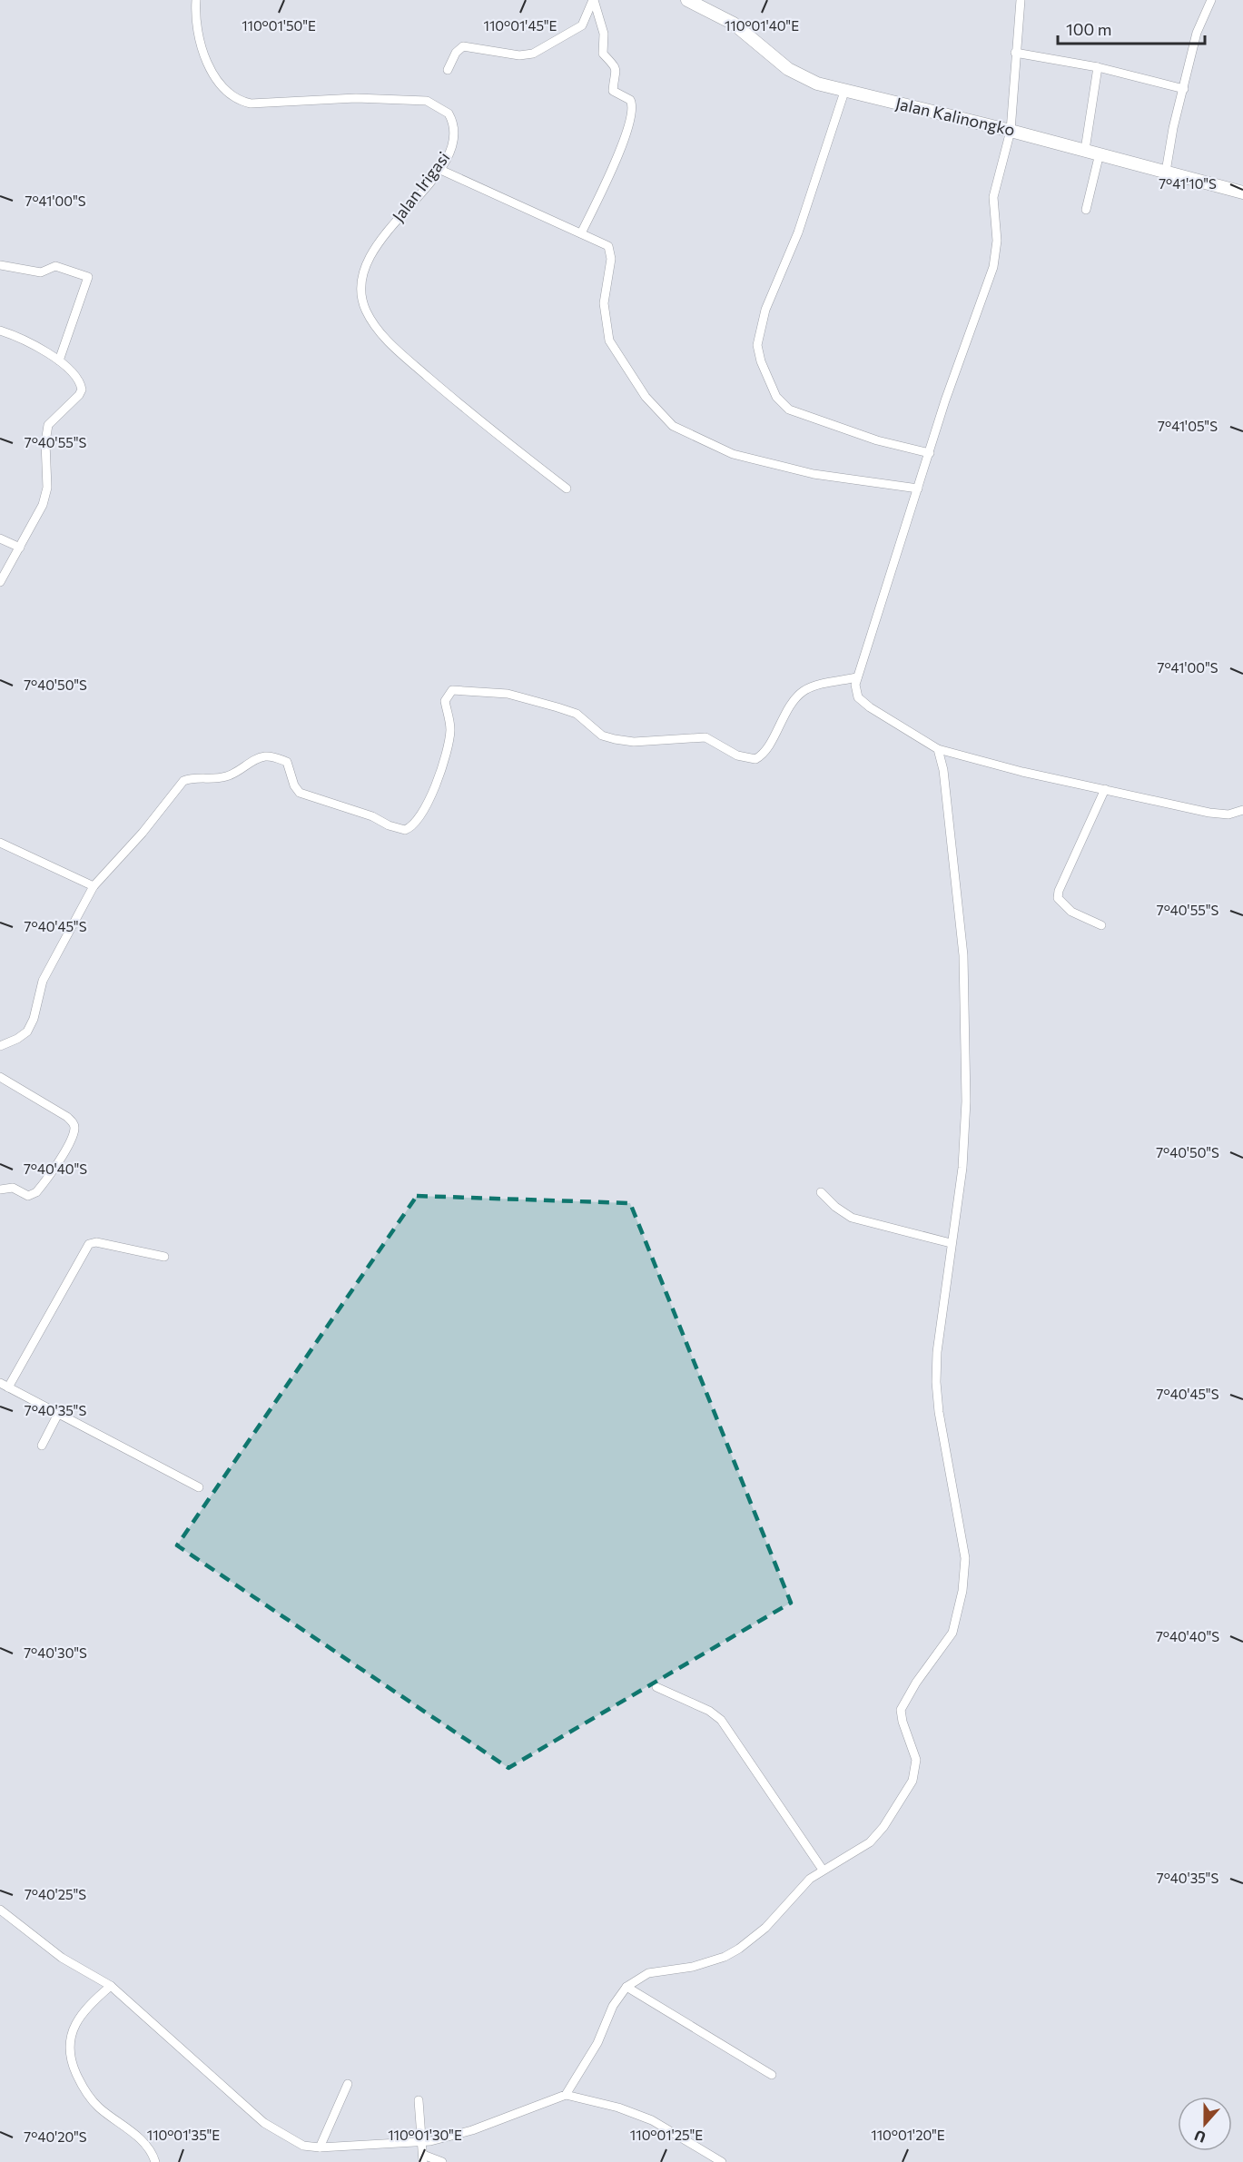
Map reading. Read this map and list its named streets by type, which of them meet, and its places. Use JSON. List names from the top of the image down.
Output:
{
  "streets": {
    "street": ["Jalan Kalinongko", "Jalan Irigasi"]
  },
  "scale_bar": "100 m",
  "north": "bottom",
  "coordinates": [
    "110°01'50\"E",
    "110°01'45\"E",
    "110°01'40\"E",
    "7°41'10\"S",
    "7°41'00\"S",
    "7°41'05\"S",
    "7°40'55\"S",
    "7°40'50\"S",
    "7°40'45\"S",
    "7°40'40\"S",
    "7°40'35\"S",
    "7°40'30\"S",
    "7°40'25\"S",
    "110°01'35\"E",
    "110°01'30\"E",
    "110°01'25\"E",
    "110°01'20\"E",
    "7°40'20\"S"
  ]
}
